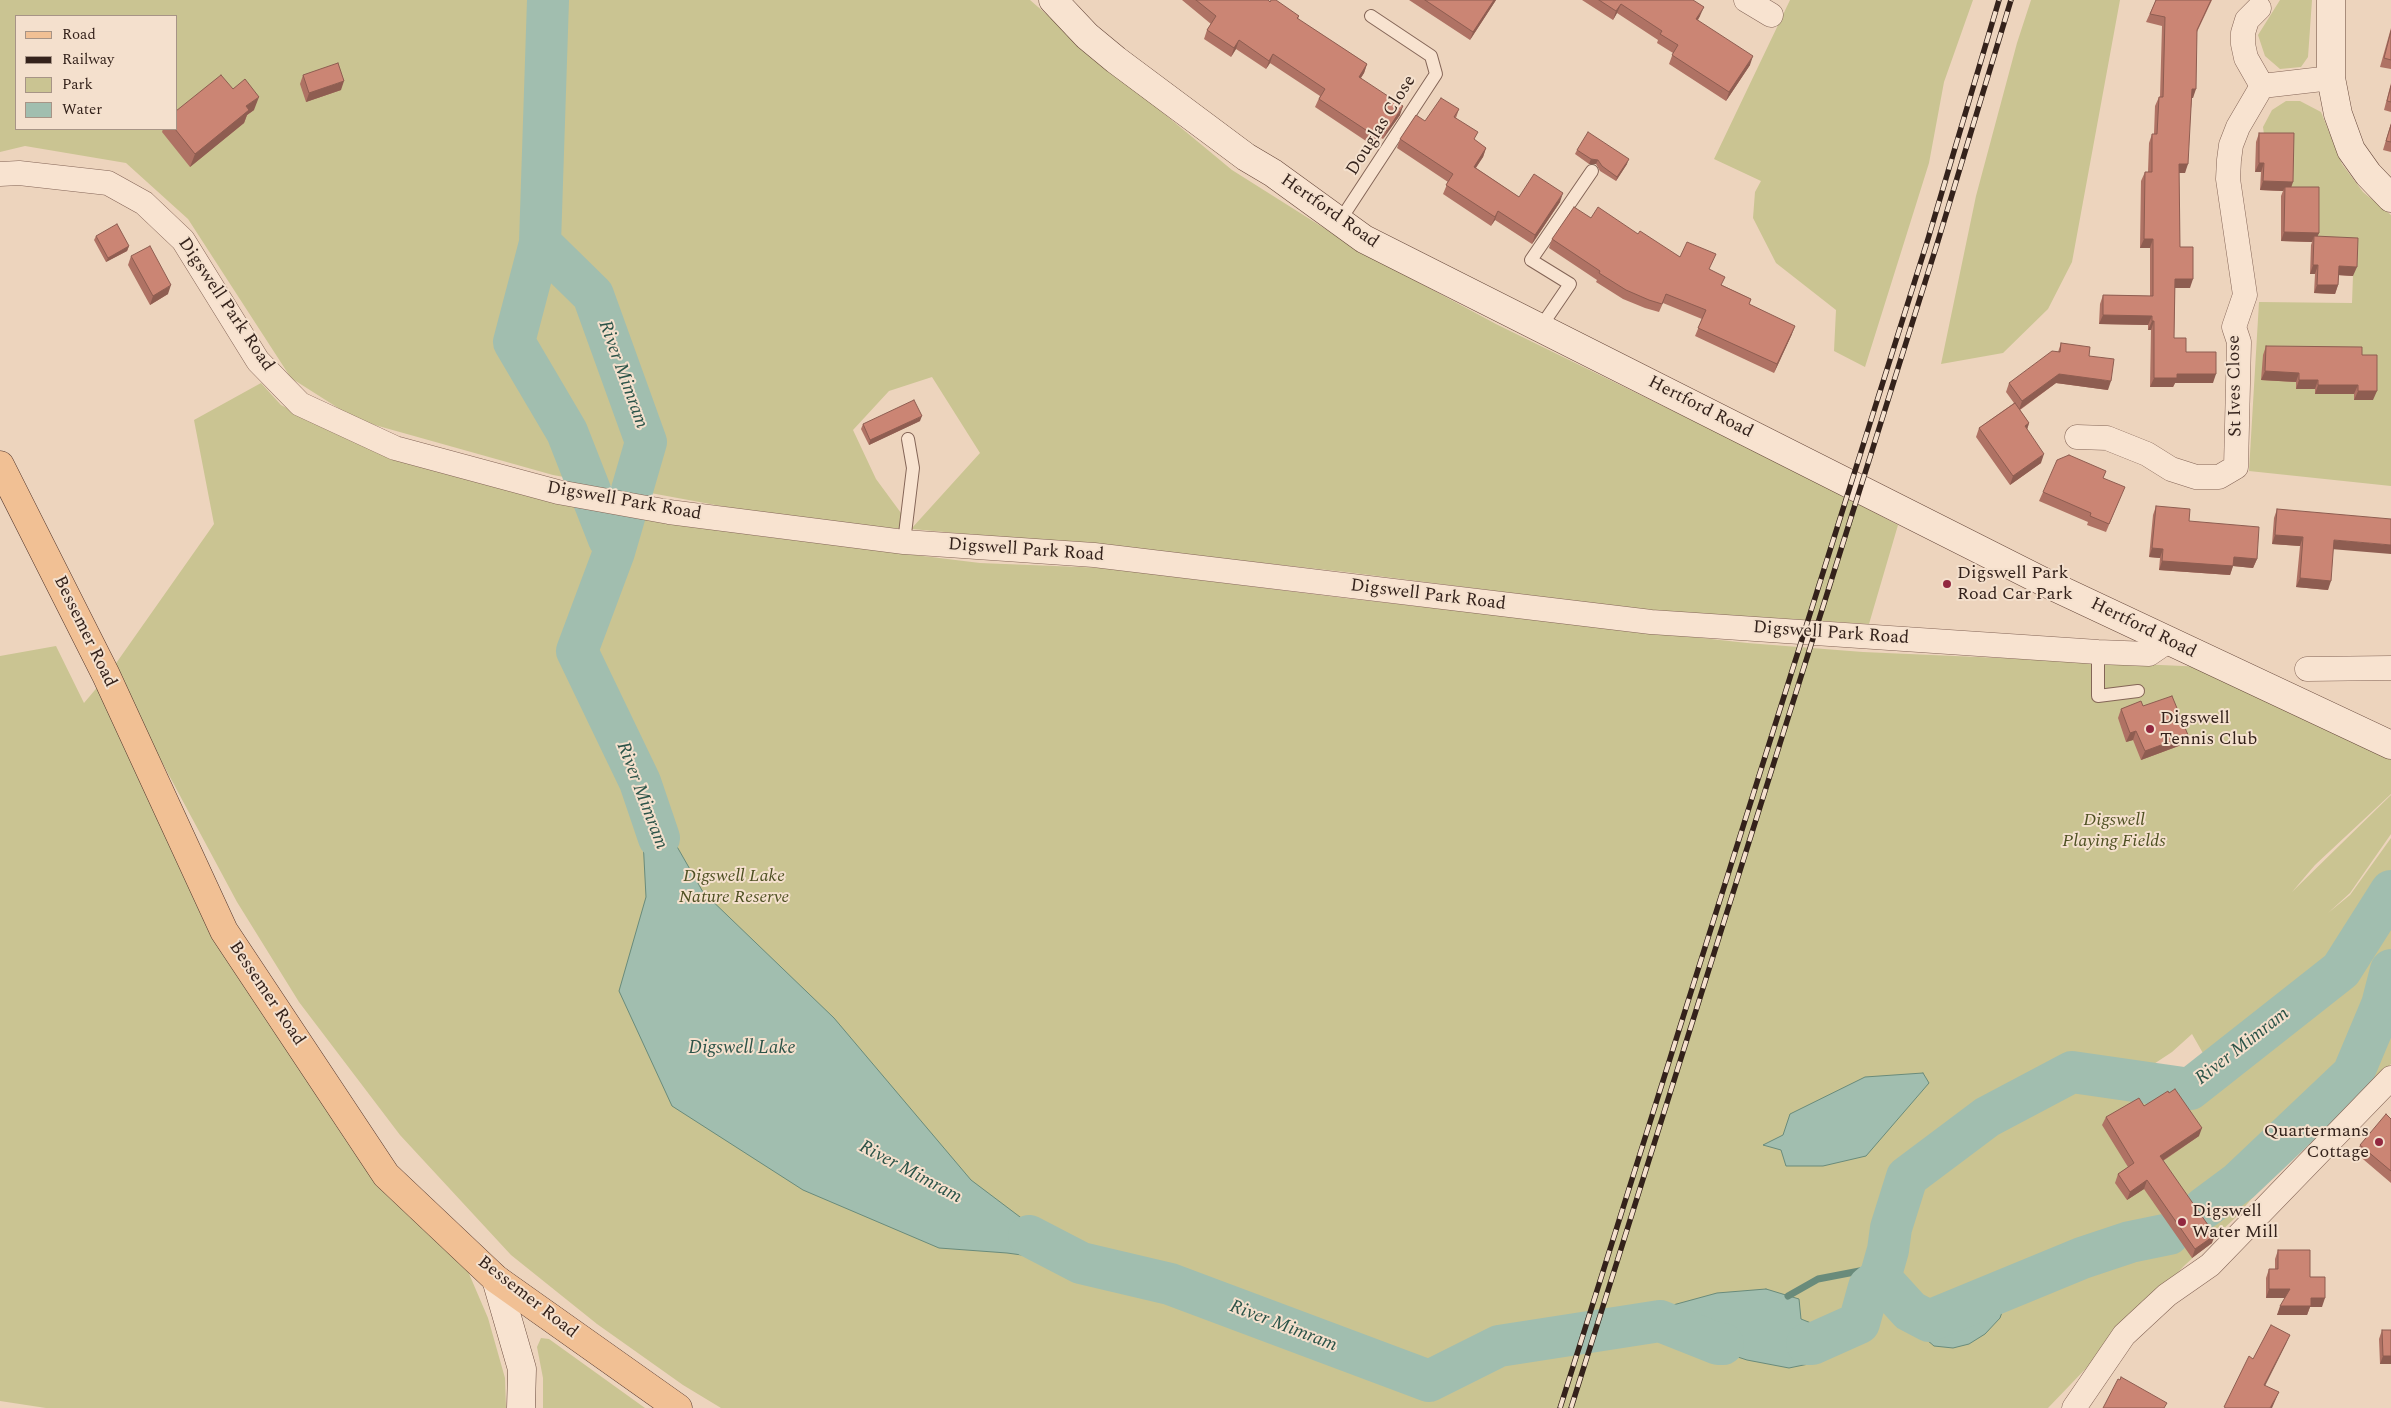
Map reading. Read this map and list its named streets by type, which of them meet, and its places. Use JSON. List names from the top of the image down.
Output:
{
  "streets": {
    "main road": ["Bessemer Road"],
    "street": ["Hertford Road", "Digswell Park Road", "St Ives Close"],
    "lane": ["Douglas Close"]
  },
  "crossings": [
    ["Douglas Close", "Hertford Road"],
    ["Hertford Road", "Digswell Park Road"]
  ],
  "water": ["River Mimram", "Digswell Lake"],
  "parks": ["Digswell Playing Fields", "Digswell Lake Nature Reserve"],
  "places": [
    "Digswell Park Road Car Park",
    "Digswell Tennis Club",
    "Quartermans Cottage",
    "Digswell Water Mill"
  ],
  "legend": [
    "Road",
    "Railway",
    "Park",
    "Water"
  ]
}
